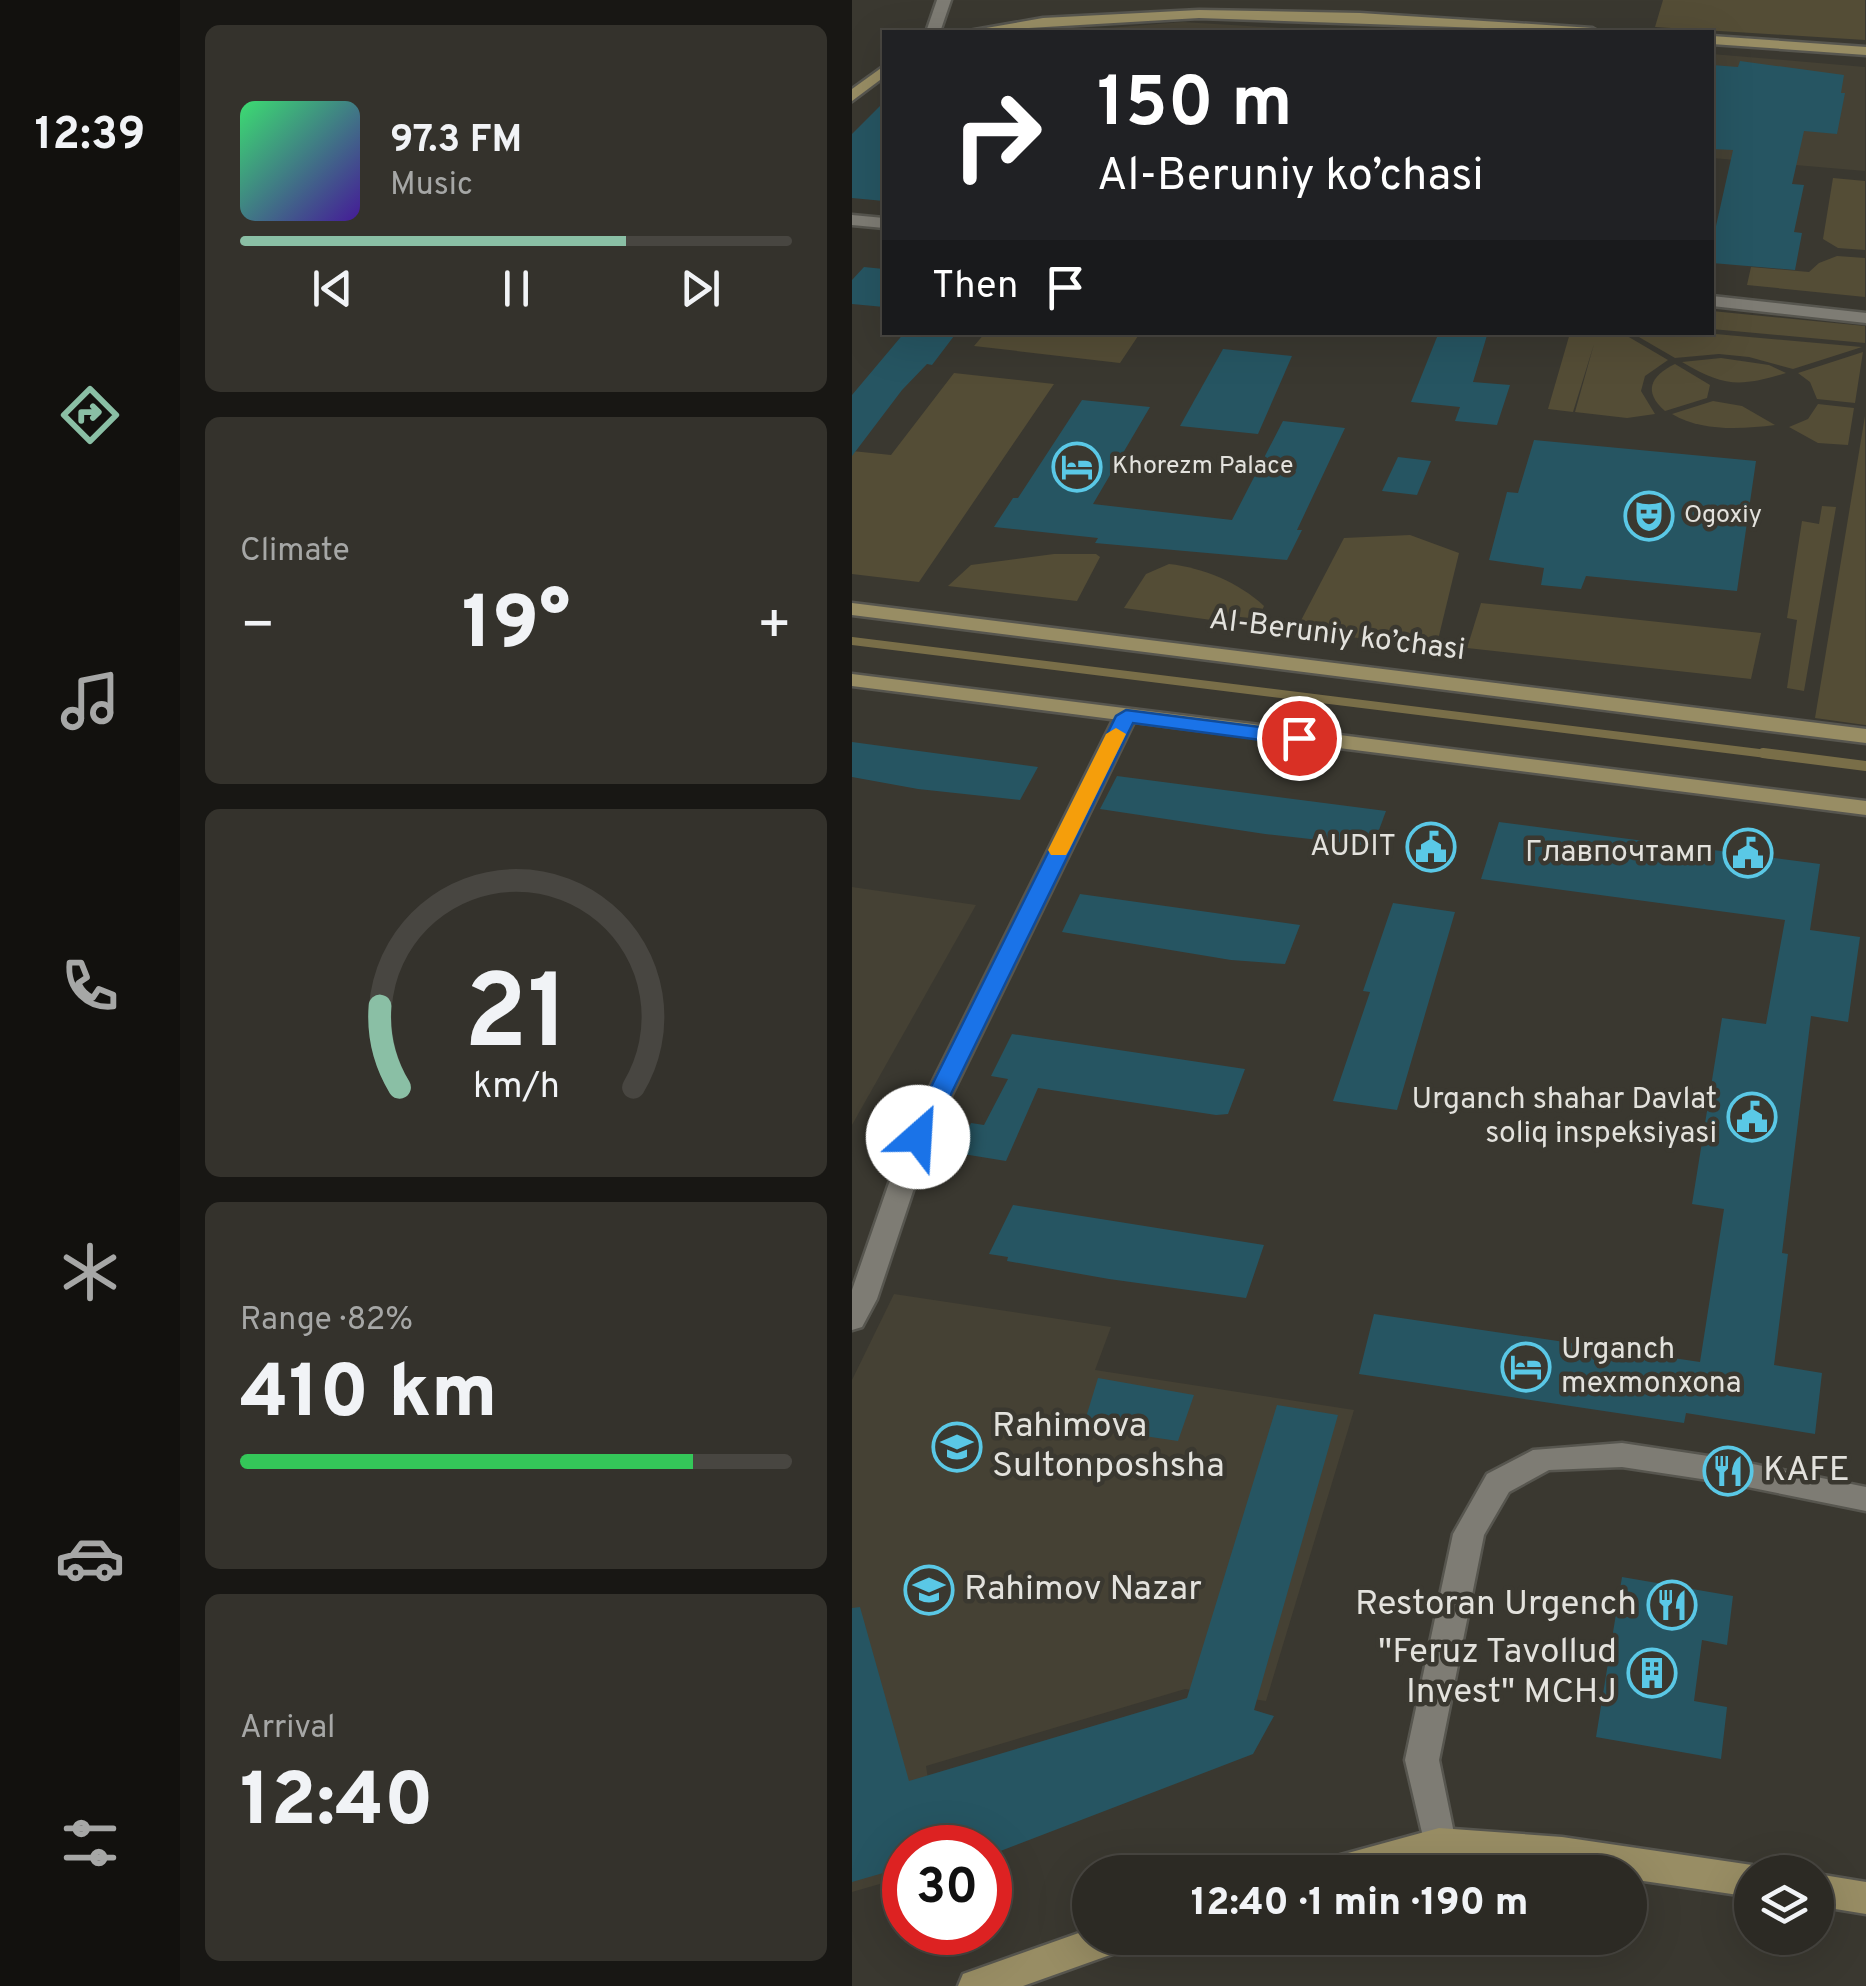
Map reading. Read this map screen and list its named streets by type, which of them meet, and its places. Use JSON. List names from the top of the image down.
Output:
{
  "streets": {
    "main road": ["Al-Beruniy ko’chasi"]
  },
  "places": {
    "hotel": ["Khorezm Palace", "Urganch mexmonxona"],
    "theatre": ["Ogoxiy"],
    "public building": ["AUDIT", "Главпочтамп", "Urganch shahar Davlat soliq inspeksiyasi"],
    "school or university": ["Rahimova Sultonposhsha", "Rahimov Nazar"],
    "restaurant": ["KAFE", "Restoran Urgench"],
    "building": ["\"Feruz Tavollud Invest\" MCHJ"]
  },
  "page": {
    "tabs": "12:39",
    "turn": ["150 m", "Al-Beruniy ko’chasi"],
    "song": ["97.3 FM", "Music"],
    "then": "Then",
    "tile": [
      "Climate",
      ["Range · 82%", "410 km"],
      ["Arrival", "12:40"]
    ],
    "heat": ["−", "19°", "+"],
    "limit": "30",
    "trip": "12:40 · 1 min · 190 m",
    "gauge": ["21", "km/h"]
  }
}
